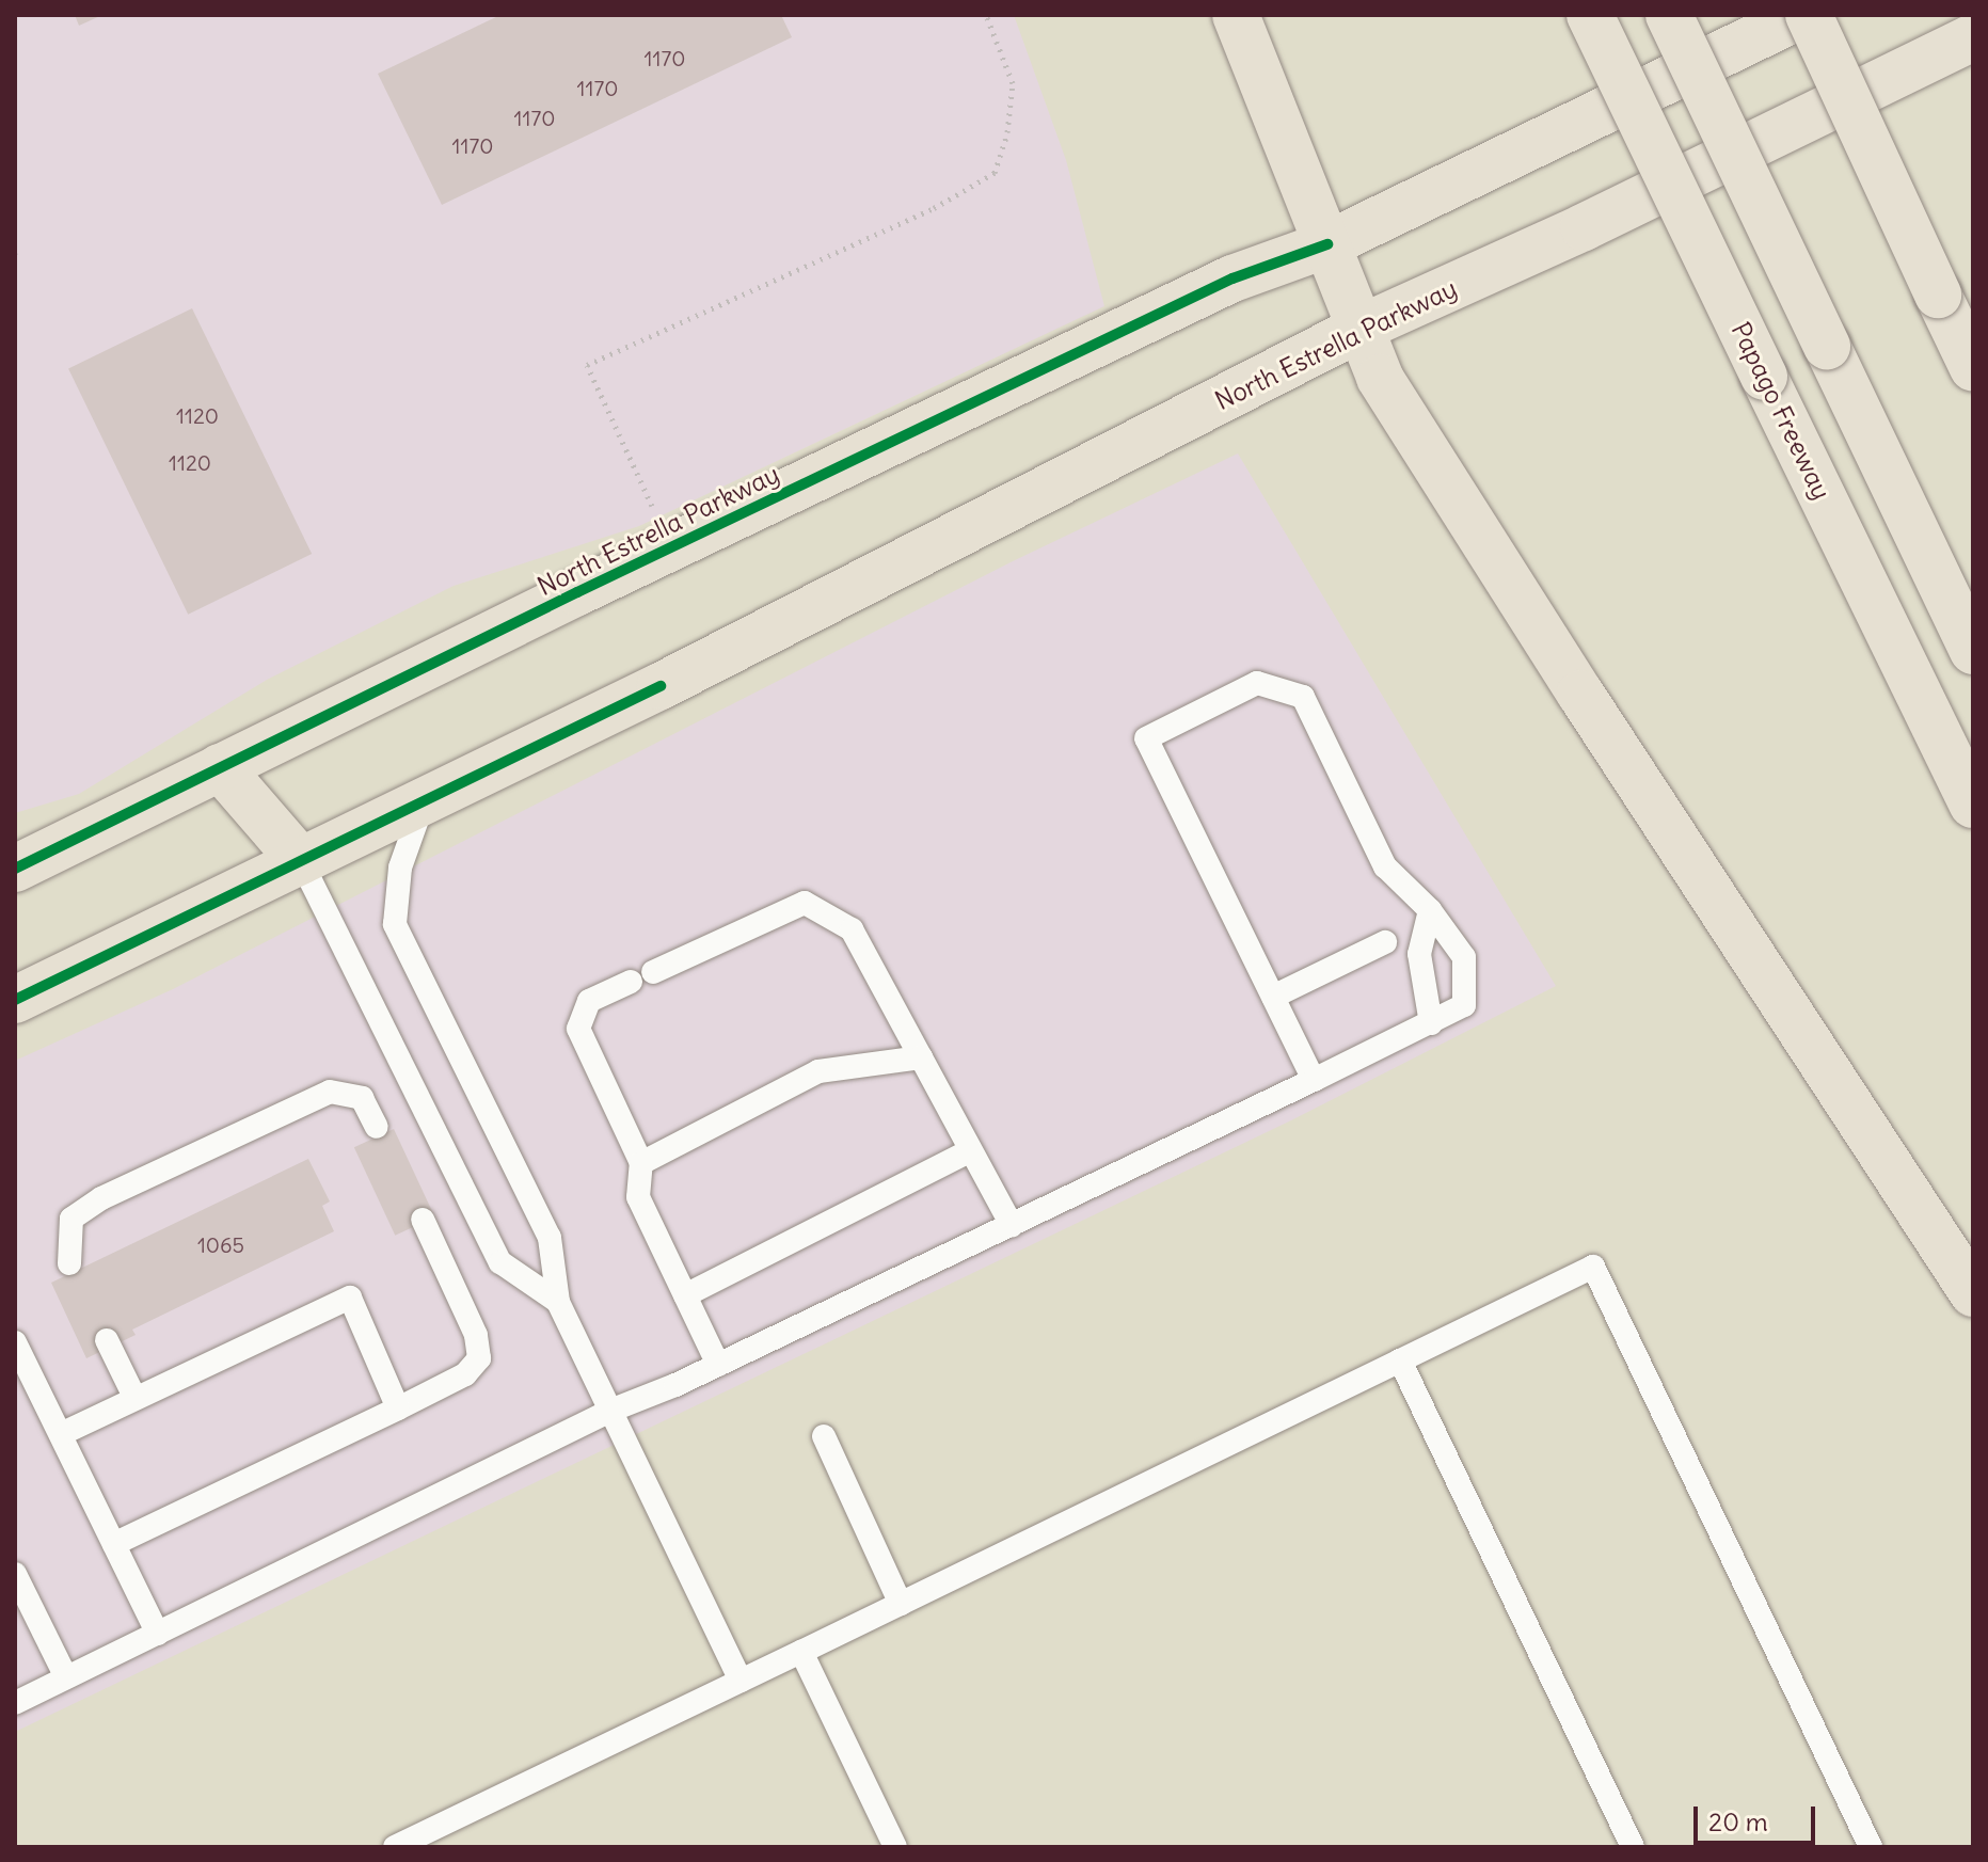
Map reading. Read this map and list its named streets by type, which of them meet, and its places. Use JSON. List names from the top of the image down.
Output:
{
  "streets": {
    "main road": ["North Estrella Parkway", "Papago Freeway"]
  },
  "house_numbers": [
    "1170",
    "1170",
    "1170",
    "1170",
    "1120",
    "1120",
    "1065"
  ],
  "scale_bar": "20 m"
}
